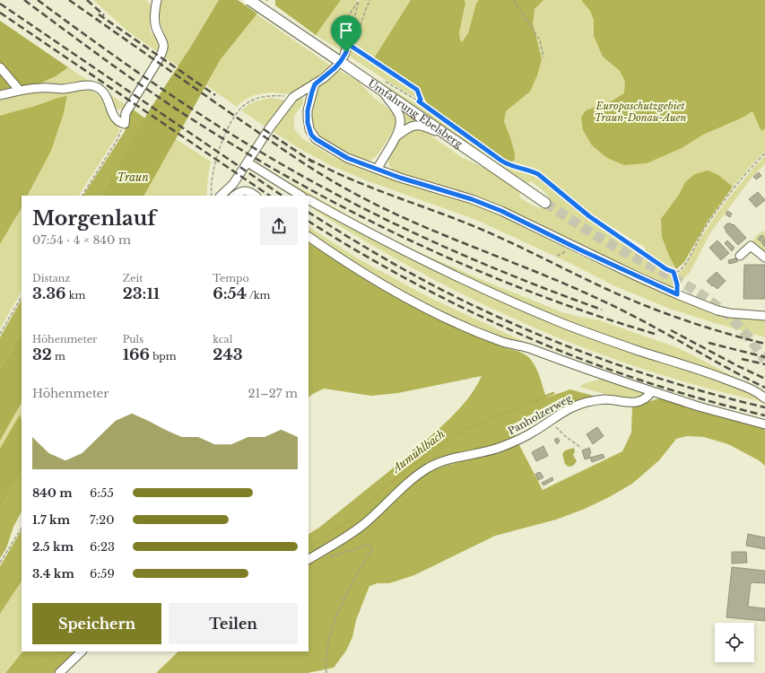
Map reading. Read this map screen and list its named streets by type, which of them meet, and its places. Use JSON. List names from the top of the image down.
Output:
{
  "streets": {
    "main road": ["Umfahrung Ebelsberg"],
    "street": ["Panholzerweg"]
  },
  "water": ["Traun", "Aumühlbach"],
  "parks": ["Europaschutzgebiet Traun-Donau-Auen"],
  "page": {
    "heading": ["Morgenlauf", "07:54 · 4 × 840 m"],
    "stats": [
      ["Distanz", "3.36 km"],
      ["Zeit", "23:11"],
      ["Tempo", "6:54 /km"],
      ["Höhenmeter", "32 m"],
      ["Puls", "166 bpm"],
      ["kcal", "243"]
    ],
    "chart": ["Höhenmeter", "21–27 m"],
    "list": [
      {
        "name": "840 m",
        "note": "6:55"
      },
      {
        "name": "1.7 km",
        "note": "7:20"
      },
      {
        "name": "2.5 km",
        "note": "6:23"
      },
      {
        "name": "3.4 km",
        "note": "6:59"
      }
    ],
    "buttons": ["Speichern", "Teilen"]
  }
}
